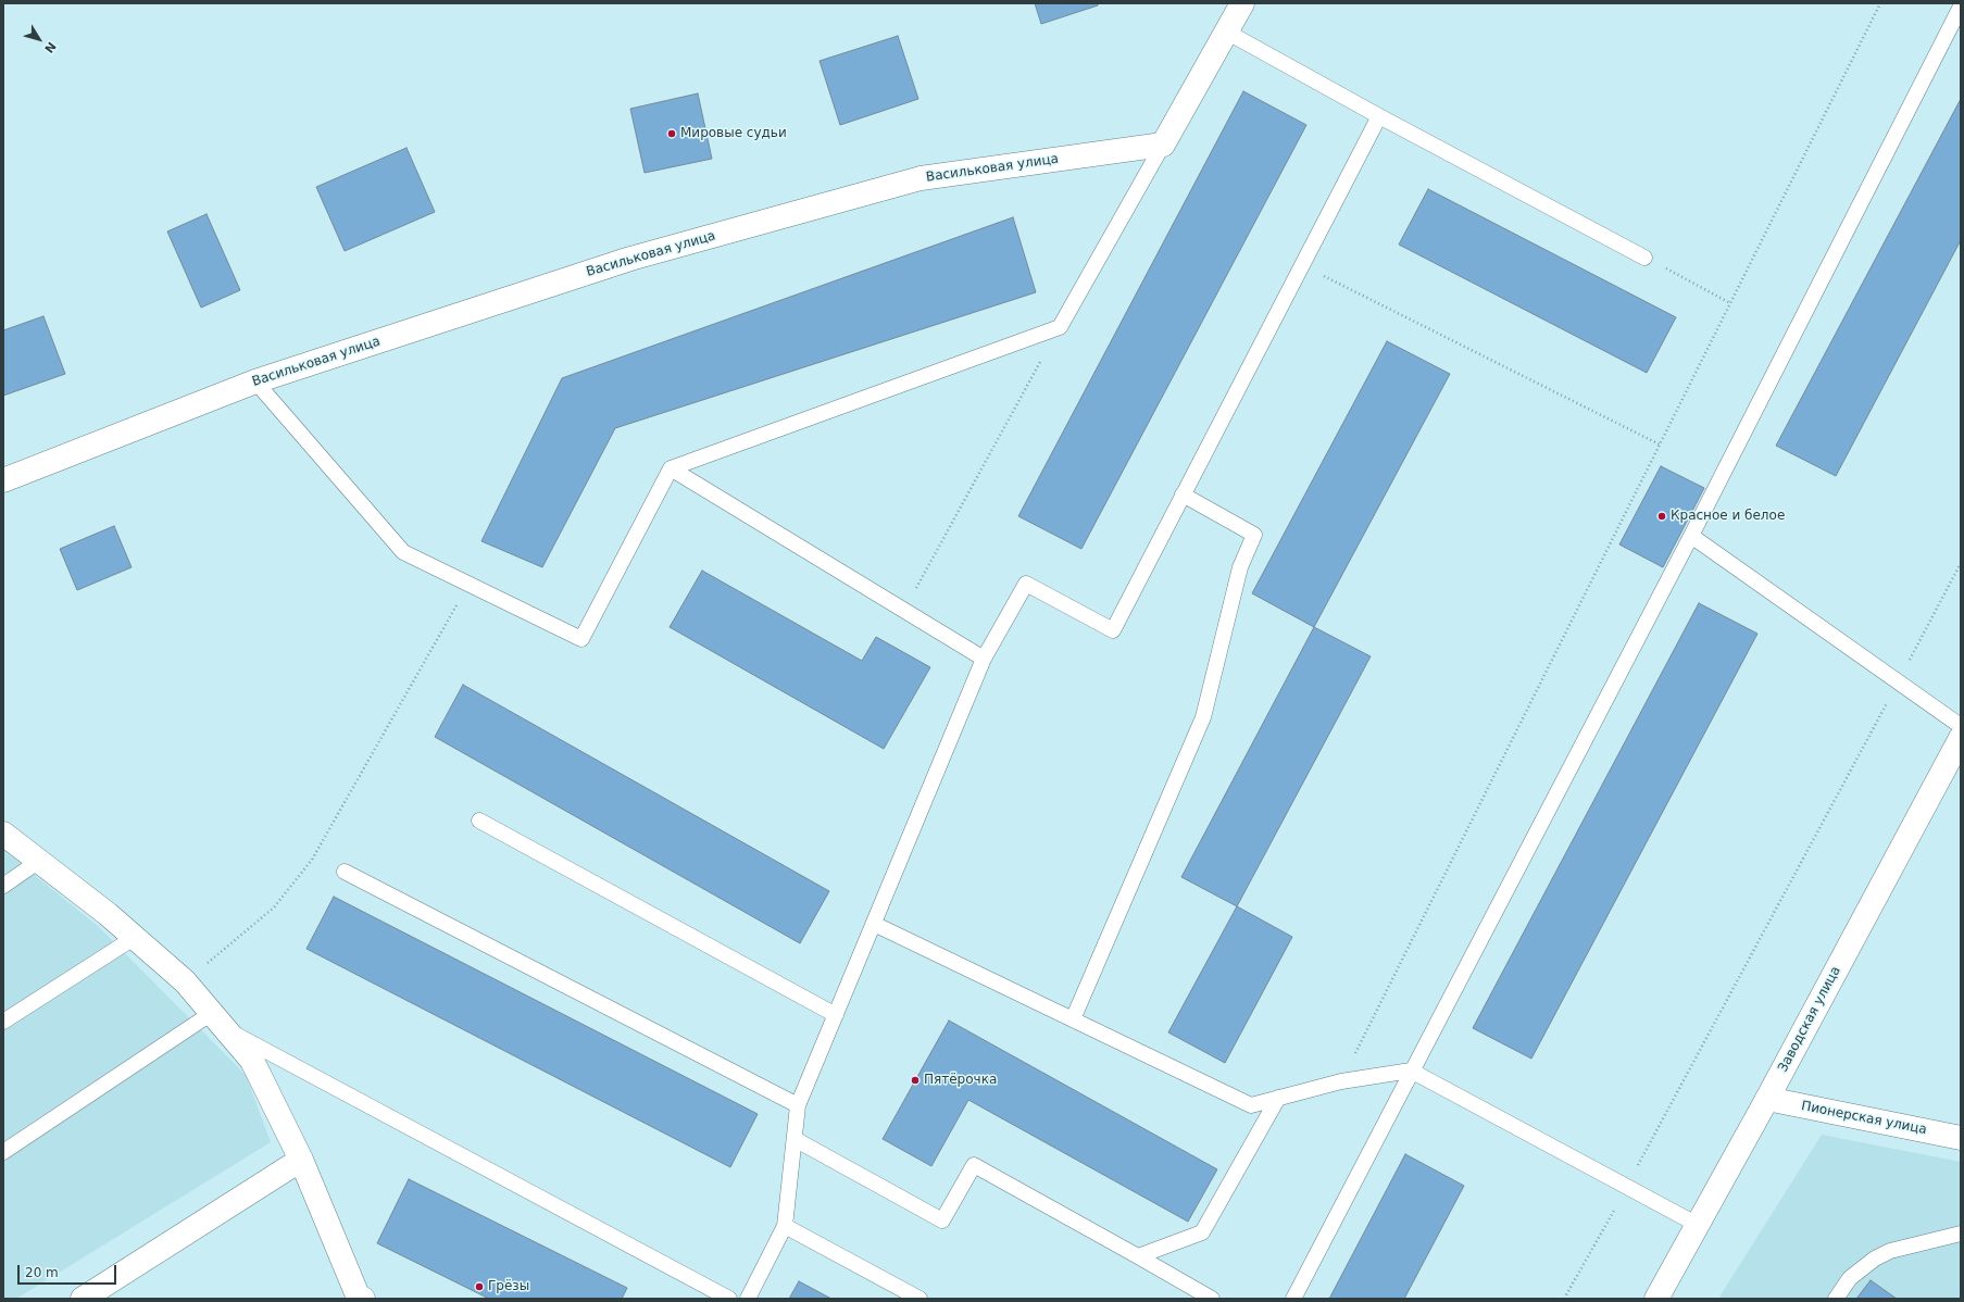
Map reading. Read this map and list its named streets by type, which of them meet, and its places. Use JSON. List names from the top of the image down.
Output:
{
  "streets": {
    "street": ["Васильковая улица", "Заводская улица", "Пионерская улица"]
  },
  "crossings": [
    ["Заводская улица", "Пионерская улица"]
  ],
  "places": [
    "Мировые судьи",
    "Красное и белое",
    "Пятёрочка",
    "Грёзы"
  ],
  "scale_bar": "20 m",
  "north": "bottom right"
}
